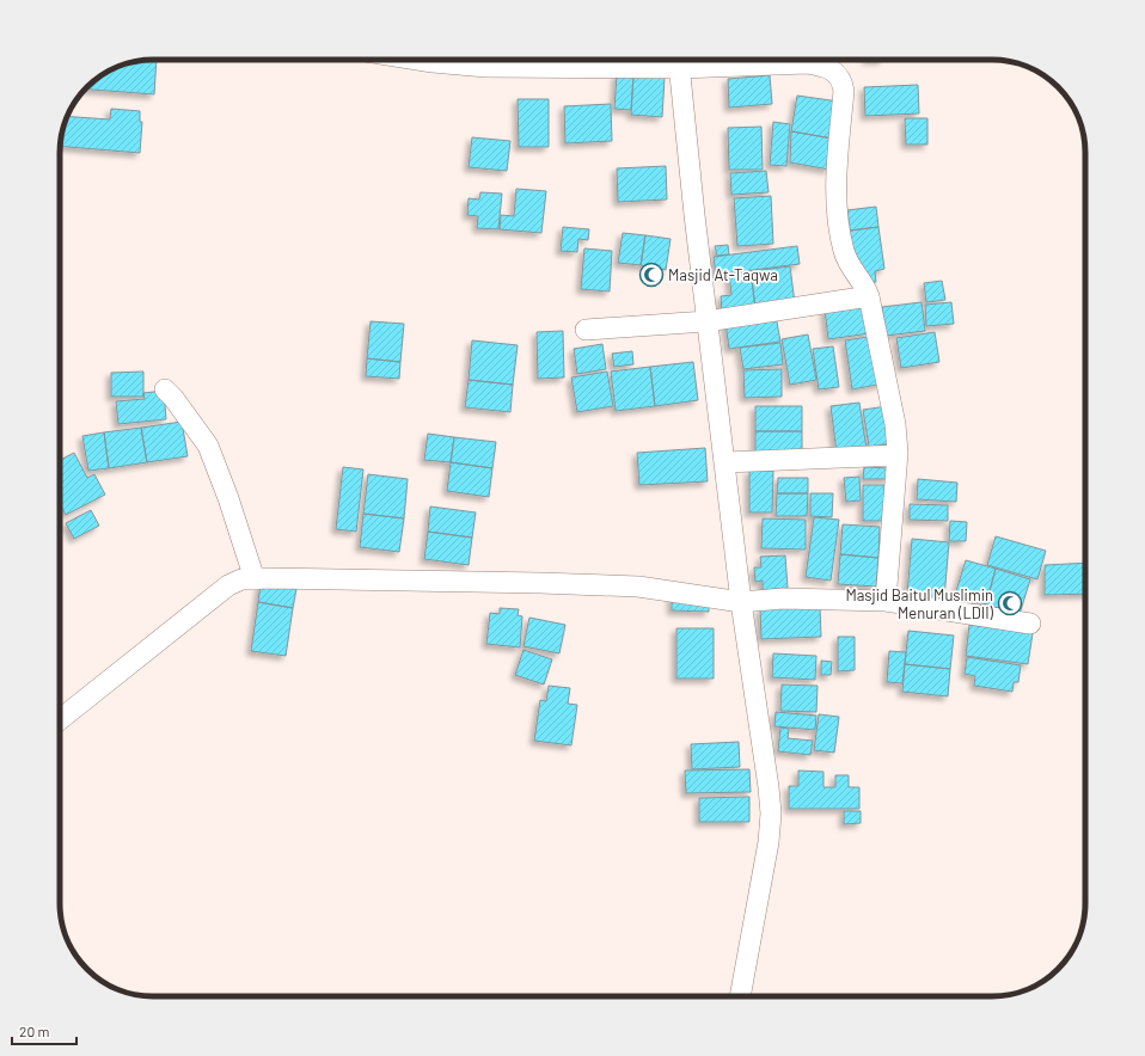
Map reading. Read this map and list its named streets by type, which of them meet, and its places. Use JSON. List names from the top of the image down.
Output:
{
  "places": {
    "mosque": ["Masjid At-Taqwa", "Masjid Baitul Muslimin Menuran (LDII)"]
  },
  "scale_bar": "20 m"
}
